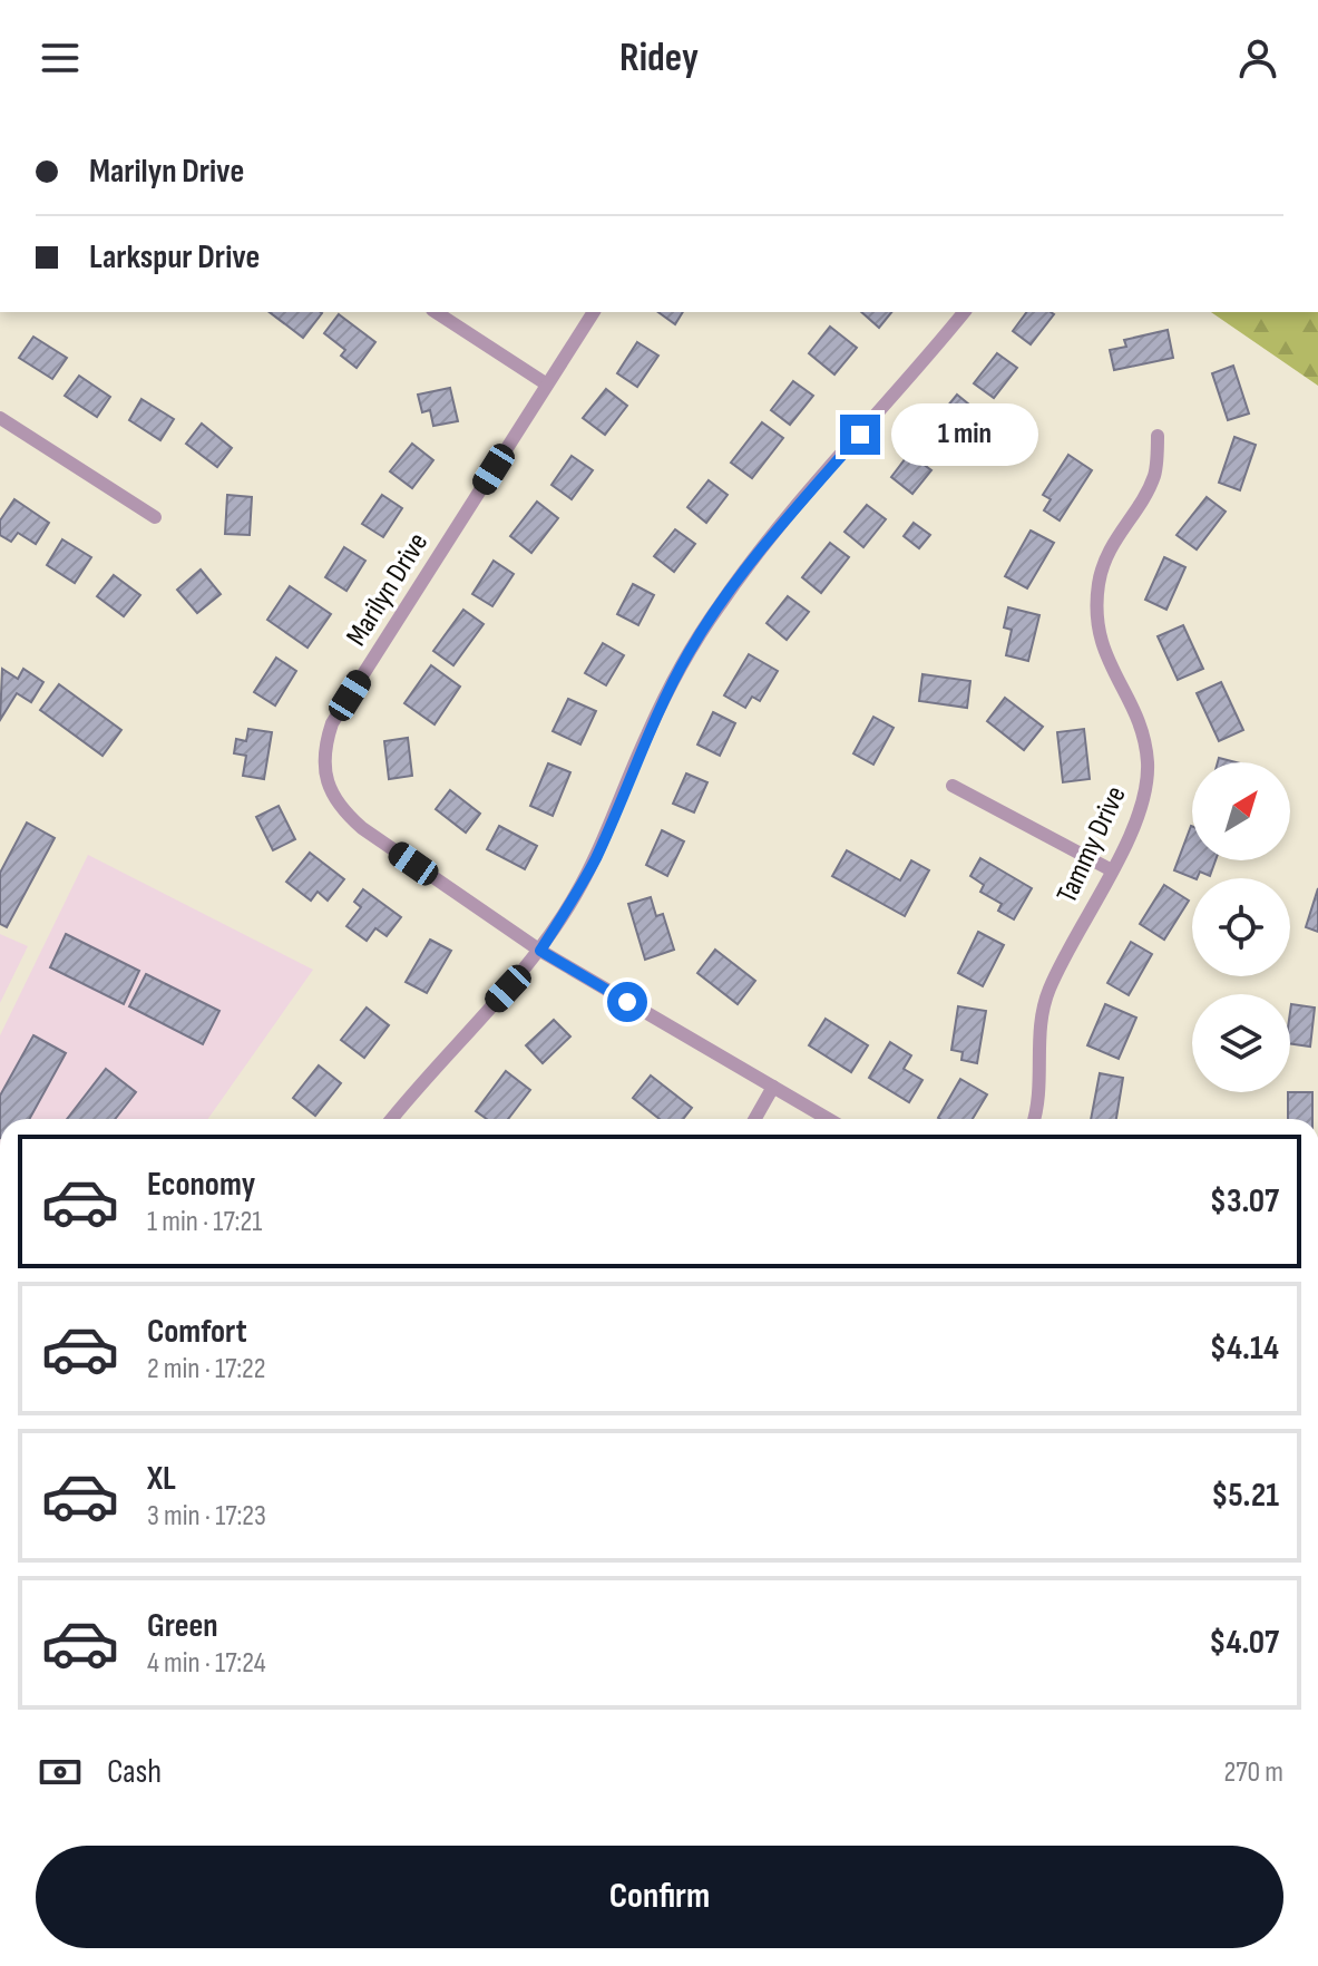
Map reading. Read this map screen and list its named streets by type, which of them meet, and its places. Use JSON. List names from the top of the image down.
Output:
{
  "streets": {
    "street": ["Marilyn Drive", "Tammy Drive"]
  },
  "north": "top right",
  "page": {
    "header": "Ridey",
    "banner": ["Marilyn Drive", "Larkspur Drive"],
    "bubble": "1 min",
    "list": [
      {
        "name": "Economy",
        "note": "1 min · 17:21",
        "value": "$3.07"
      },
      {
        "name": "Comfort",
        "note": "2 min · 17:22",
        "value": "$4.14"
      },
      {
        "name": "XL",
        "note": "3 min · 17:23",
        "value": "$5.21"
      },
      {
        "name": "Green",
        "note": "4 min · 17:24",
        "value": "$4.07"
      }
    ],
    "pay": ["Cash", "270 m"],
    "buttons": "Confirm"
  }
}
